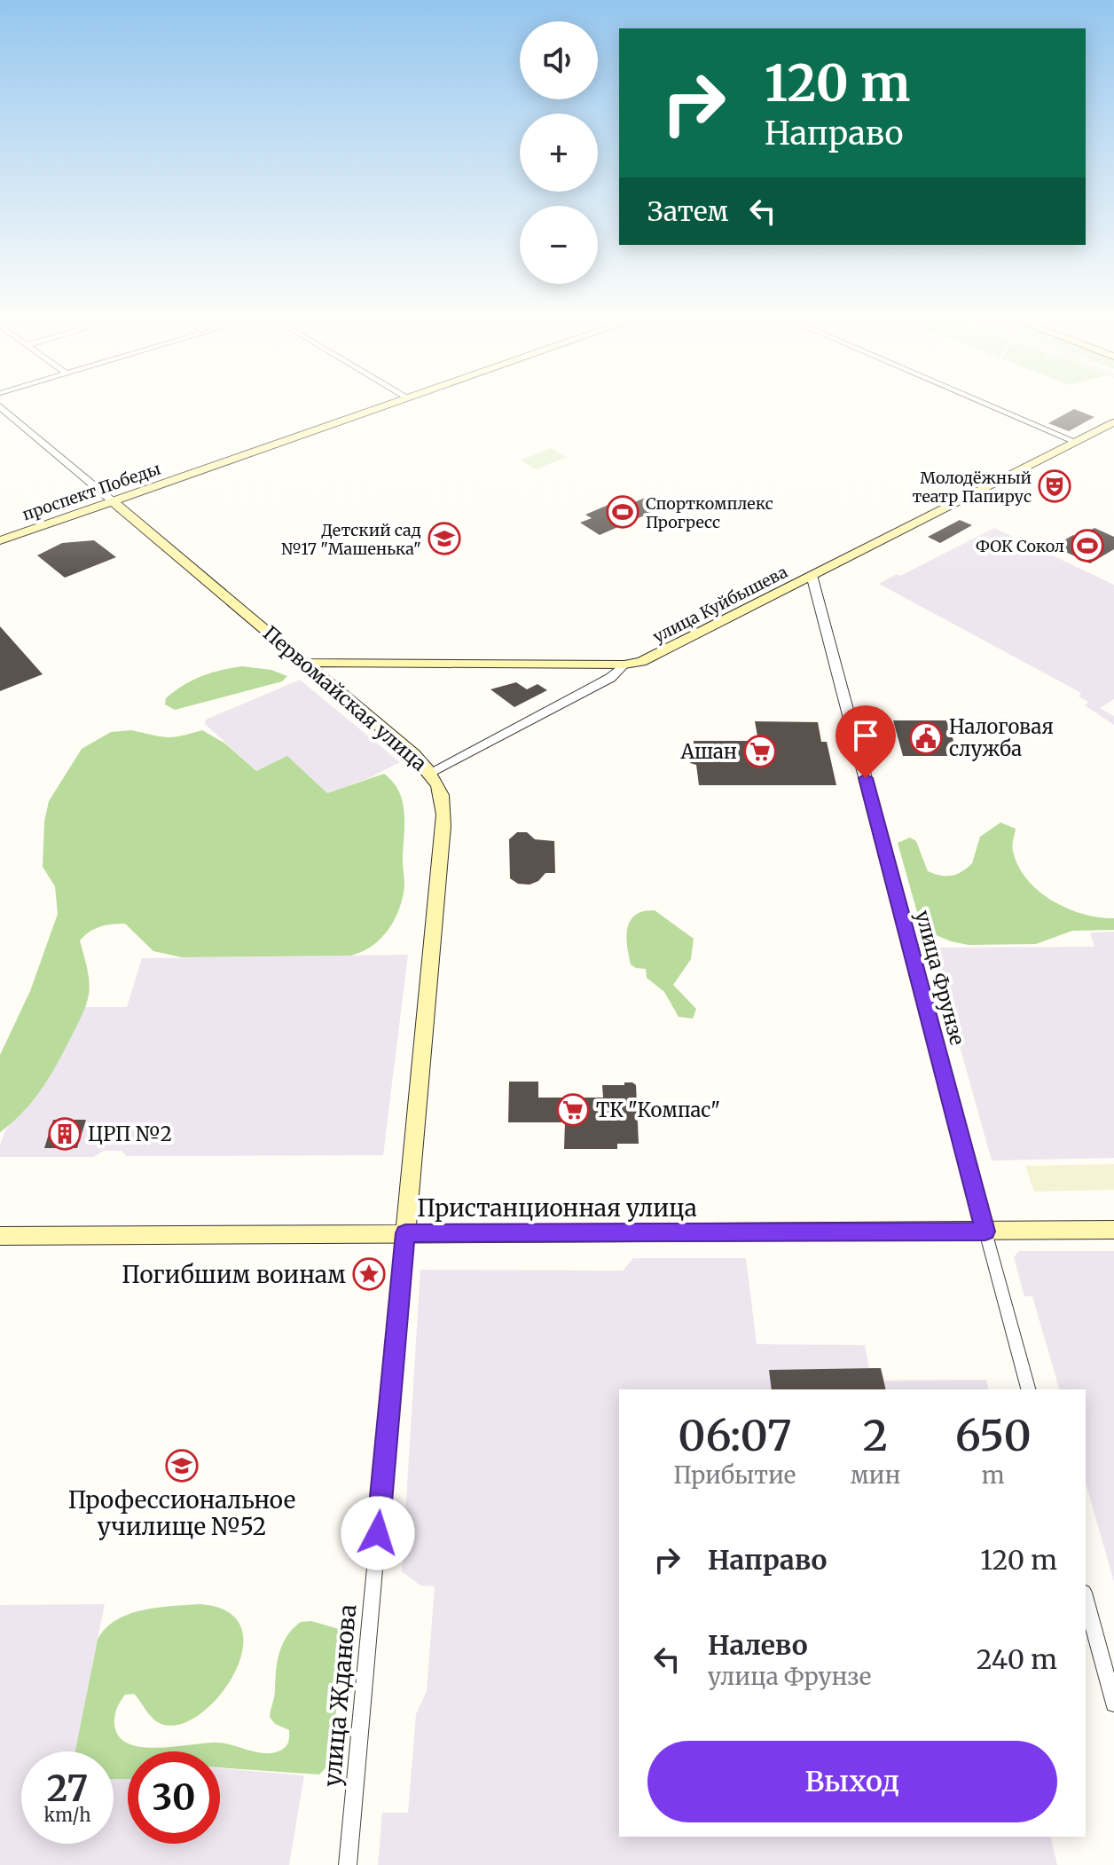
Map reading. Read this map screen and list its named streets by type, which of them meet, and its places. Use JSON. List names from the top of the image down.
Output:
{
  "streets": {
    "main road": [
      "проспект Победы",
      "улица Куйбышева",
      "Первомайская улица",
      "Пристанционная улица"
    ],
    "street": ["улица Фрунзе", "улица Жданова"]
  },
  "crossings": [
    ["проспект Победы", "Первомайская улица"],
    ["улица Куйбышева", "Первомайская улица"],
    ["улица Куйбышева", "улица Фрунзе"],
    ["Первомайская улица", "Пристанционная улица"],
    ["Первомайская улица", "улица Жданова"],
    ["улица Фрунзе", "Пристанционная улица"],
    ["Пристанционная улица", "улица Жданова"]
  ],
  "places": {
    "theatre": ["Молодёжный театр Папирус"],
    "sports": ["Спорткомплекс Прогресс", "ФОК Сокол"],
    "school or university": ["Детский сад №17 \"Машенька\"", "Профессиональное училище №52"],
    "public building": ["Налоговая служба"],
    "supermarket": ["Ашан", "ТК \"Компас\""],
    "building": ["ЦРП №2"],
    "place": ["Погибшим воинам"]
  },
  "page": {
    "map_buttons": ["+", "−"],
    "turn": ["120 m", "Направо"],
    "then": "Затем",
    "eta": [
      "06:07",
      "Прибытие",
      "2",
      "мин",
      "650",
      "m"
    ],
    "list": [
      {
        "name": "Направо",
        "value": "120 m"
      },
      {
        "name": "Налево",
        "note": "улица Фрунзе",
        "value": "240 m"
      }
    ],
    "buttons": "Выход",
    "speed": "27 km/h",
    "limit": "30"
  }
}
